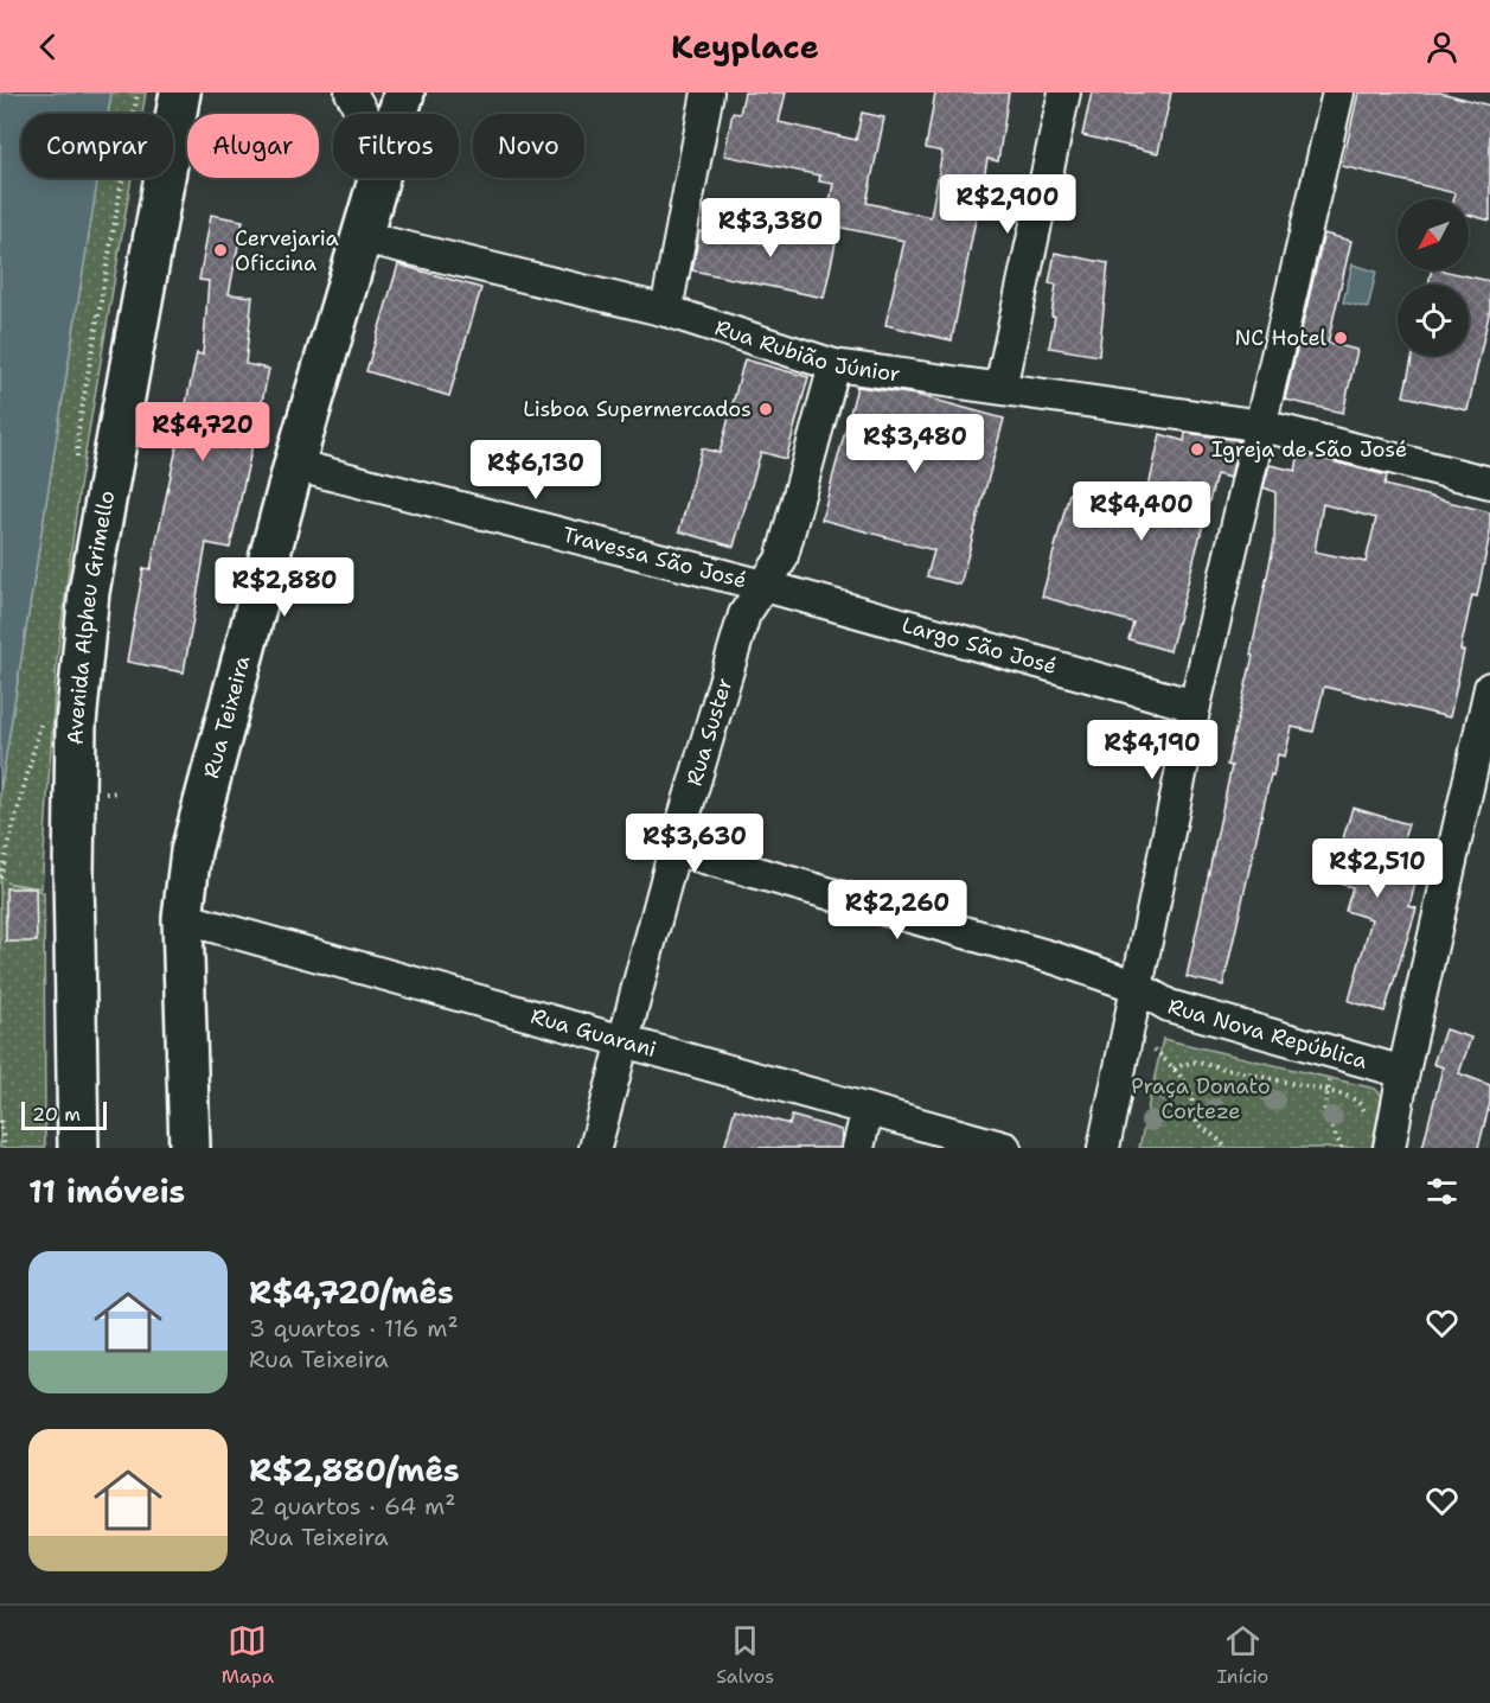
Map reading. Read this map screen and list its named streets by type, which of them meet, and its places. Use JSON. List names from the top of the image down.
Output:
{
  "streets": {
    "street": [
      "Rua Rubião Júnior",
      "Travessa São José",
      "Avenida Alpheu Grimello",
      "Largo São José",
      "Rua Teixeira",
      "Rua Suster",
      "Rua Nova República",
      "Rua Guarani"
    ]
  },
  "crossings": [
    ["Rua Rubião Júnior", "Rua Teixeira"],
    ["Rua Rubião Júnior", "Rua Suster"],
    ["Travessa São José", "Largo São José"],
    ["Travessa São José", "Rua Teixeira"],
    ["Travessa São José", "Rua Suster"],
    ["Largo São José", "Rua Suster"],
    ["Rua Teixeira", "Rua Guarani"],
    ["Rua Suster", "Rua Nova República"],
    ["Rua Suster", "Rua Guarani"]
  ],
  "parks": ["Praça Donato Corteze"],
  "places": [
    "Cervejaria Oficcina",
    "NC Hotel",
    "Lisboa Supermercados",
    "Igreja de São José"
  ],
  "scale_bar": "20 m",
  "north": "bottom left",
  "page": {
    "header": "Keyplace",
    "chip": [
      "Comprar",
      "Alugar",
      "Filtros",
      "Novo"
    ],
    "price": [
      "R$2,900",
      "R$3,380",
      "R$4,720",
      "R$3,480",
      "R$6,130",
      "R$4,400",
      "R$2,880",
      "R$4,190",
      "R$3,630",
      "R$2,510",
      "R$2,260"
    ],
    "scale": "20 m",
    "heading": "11 imóveis",
    "list": [
      {
        "name": "R$4,720/mês",
        "note": "3 quartos · 116 m² · Rua Teixeira"
      },
      {
        "name": "R$2,880/mês",
        "note": "2 quartos · 64 m² · Rua Teixeira"
      }
    ],
    "tabs": ["Mapa", "Salvos", "Início"]
  }
}
